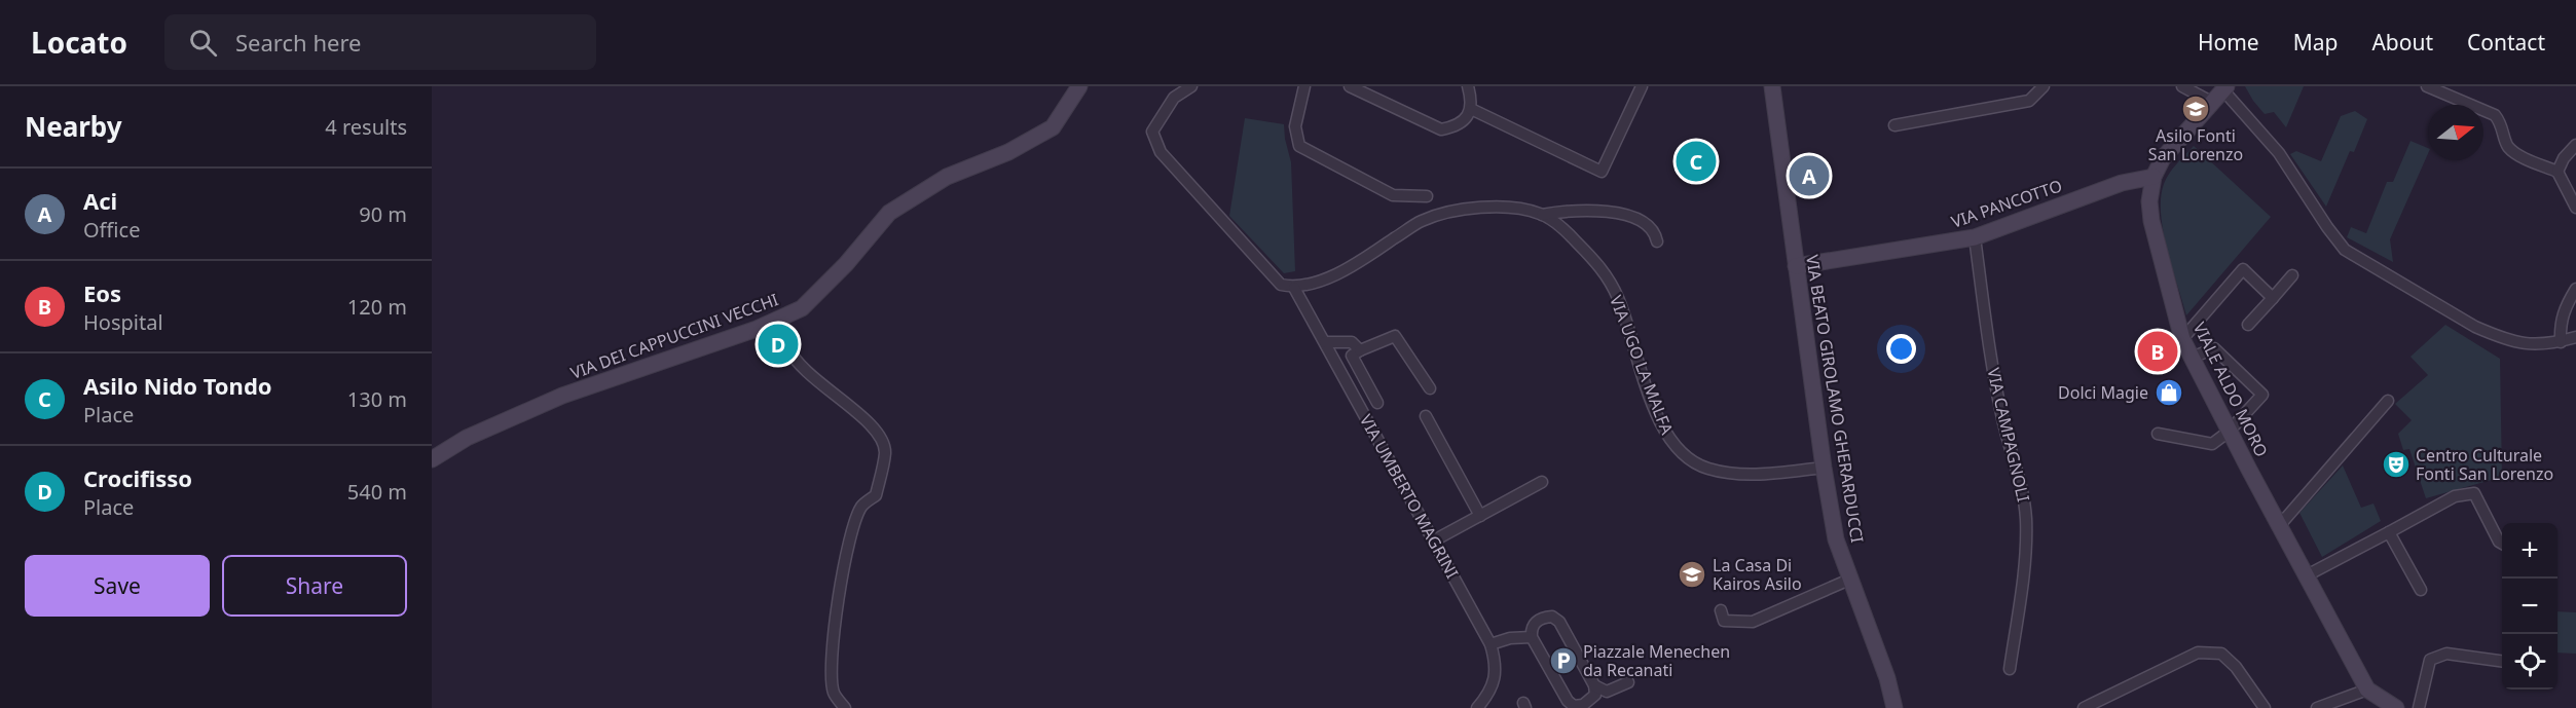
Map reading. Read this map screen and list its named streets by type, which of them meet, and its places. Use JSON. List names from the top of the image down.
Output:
{
  "streets": {
    "street": [
      "VIA PANCOTTO",
      "VIA DEI CAPPUCCINI VECCHI",
      "VIA UGO LA MALFA",
      "VIALE ALDO MORO",
      "VIA BEATO GIROLAMO GHERARDUCCI",
      "VIA CAMPAGNOLI",
      "VIA UMBERTO MAGRINI"
    ]
  },
  "crossings": [
    ["VIA PANCOTTO", "VIALE ALDO MORO"],
    ["VIA PANCOTTO", "VIA BEATO GIROLAMO GHERARDUCCI"],
    ["VIA PANCOTTO", "VIA CAMPAGNOLI"],
    ["VIA UGO LA MALFA", "VIA BEATO GIROLAMO GHERARDUCCI"],
    ["VIA UGO LA MALFA", "VIA UMBERTO MAGRINI"]
  ],
  "places": {
    "school or university": ["Asilo Fonti San Lorenzo", "La Casa Di Kairos Asilo"],
    "shop": ["Dolci Magie"],
    "theatre": ["Centro Culturale Fonti San Lorenzo"],
    "parking": ["Piazzale Menechen da Recanati"]
  },
  "north": "right",
  "page": {
    "header": "Locato",
    "search": "Search here",
    "nav": [
      "Home",
      "Map",
      "About",
      "Contact"
    ],
    "heading": ["Nearby", "4 results"],
    "pins": [
      "C",
      "A",
      "D",
      "B"
    ],
    "list": [
      {
        "mark": "A",
        "name": "Aci",
        "note": "Office",
        "value": "90 m"
      },
      {
        "mark": "B",
        "name": "Eos",
        "note": "Hospital",
        "value": "120 m"
      },
      {
        "mark": "C",
        "name": "Asilo Nido Tondo",
        "note": "Place",
        "value": "130 m"
      },
      {
        "mark": "D",
        "name": "Crocifisso",
        "note": "Place",
        "value": "540 m"
      }
    ],
    "map_buttons": ["+", "−"],
    "buttons": ["Save", "Share"]
  }
}
